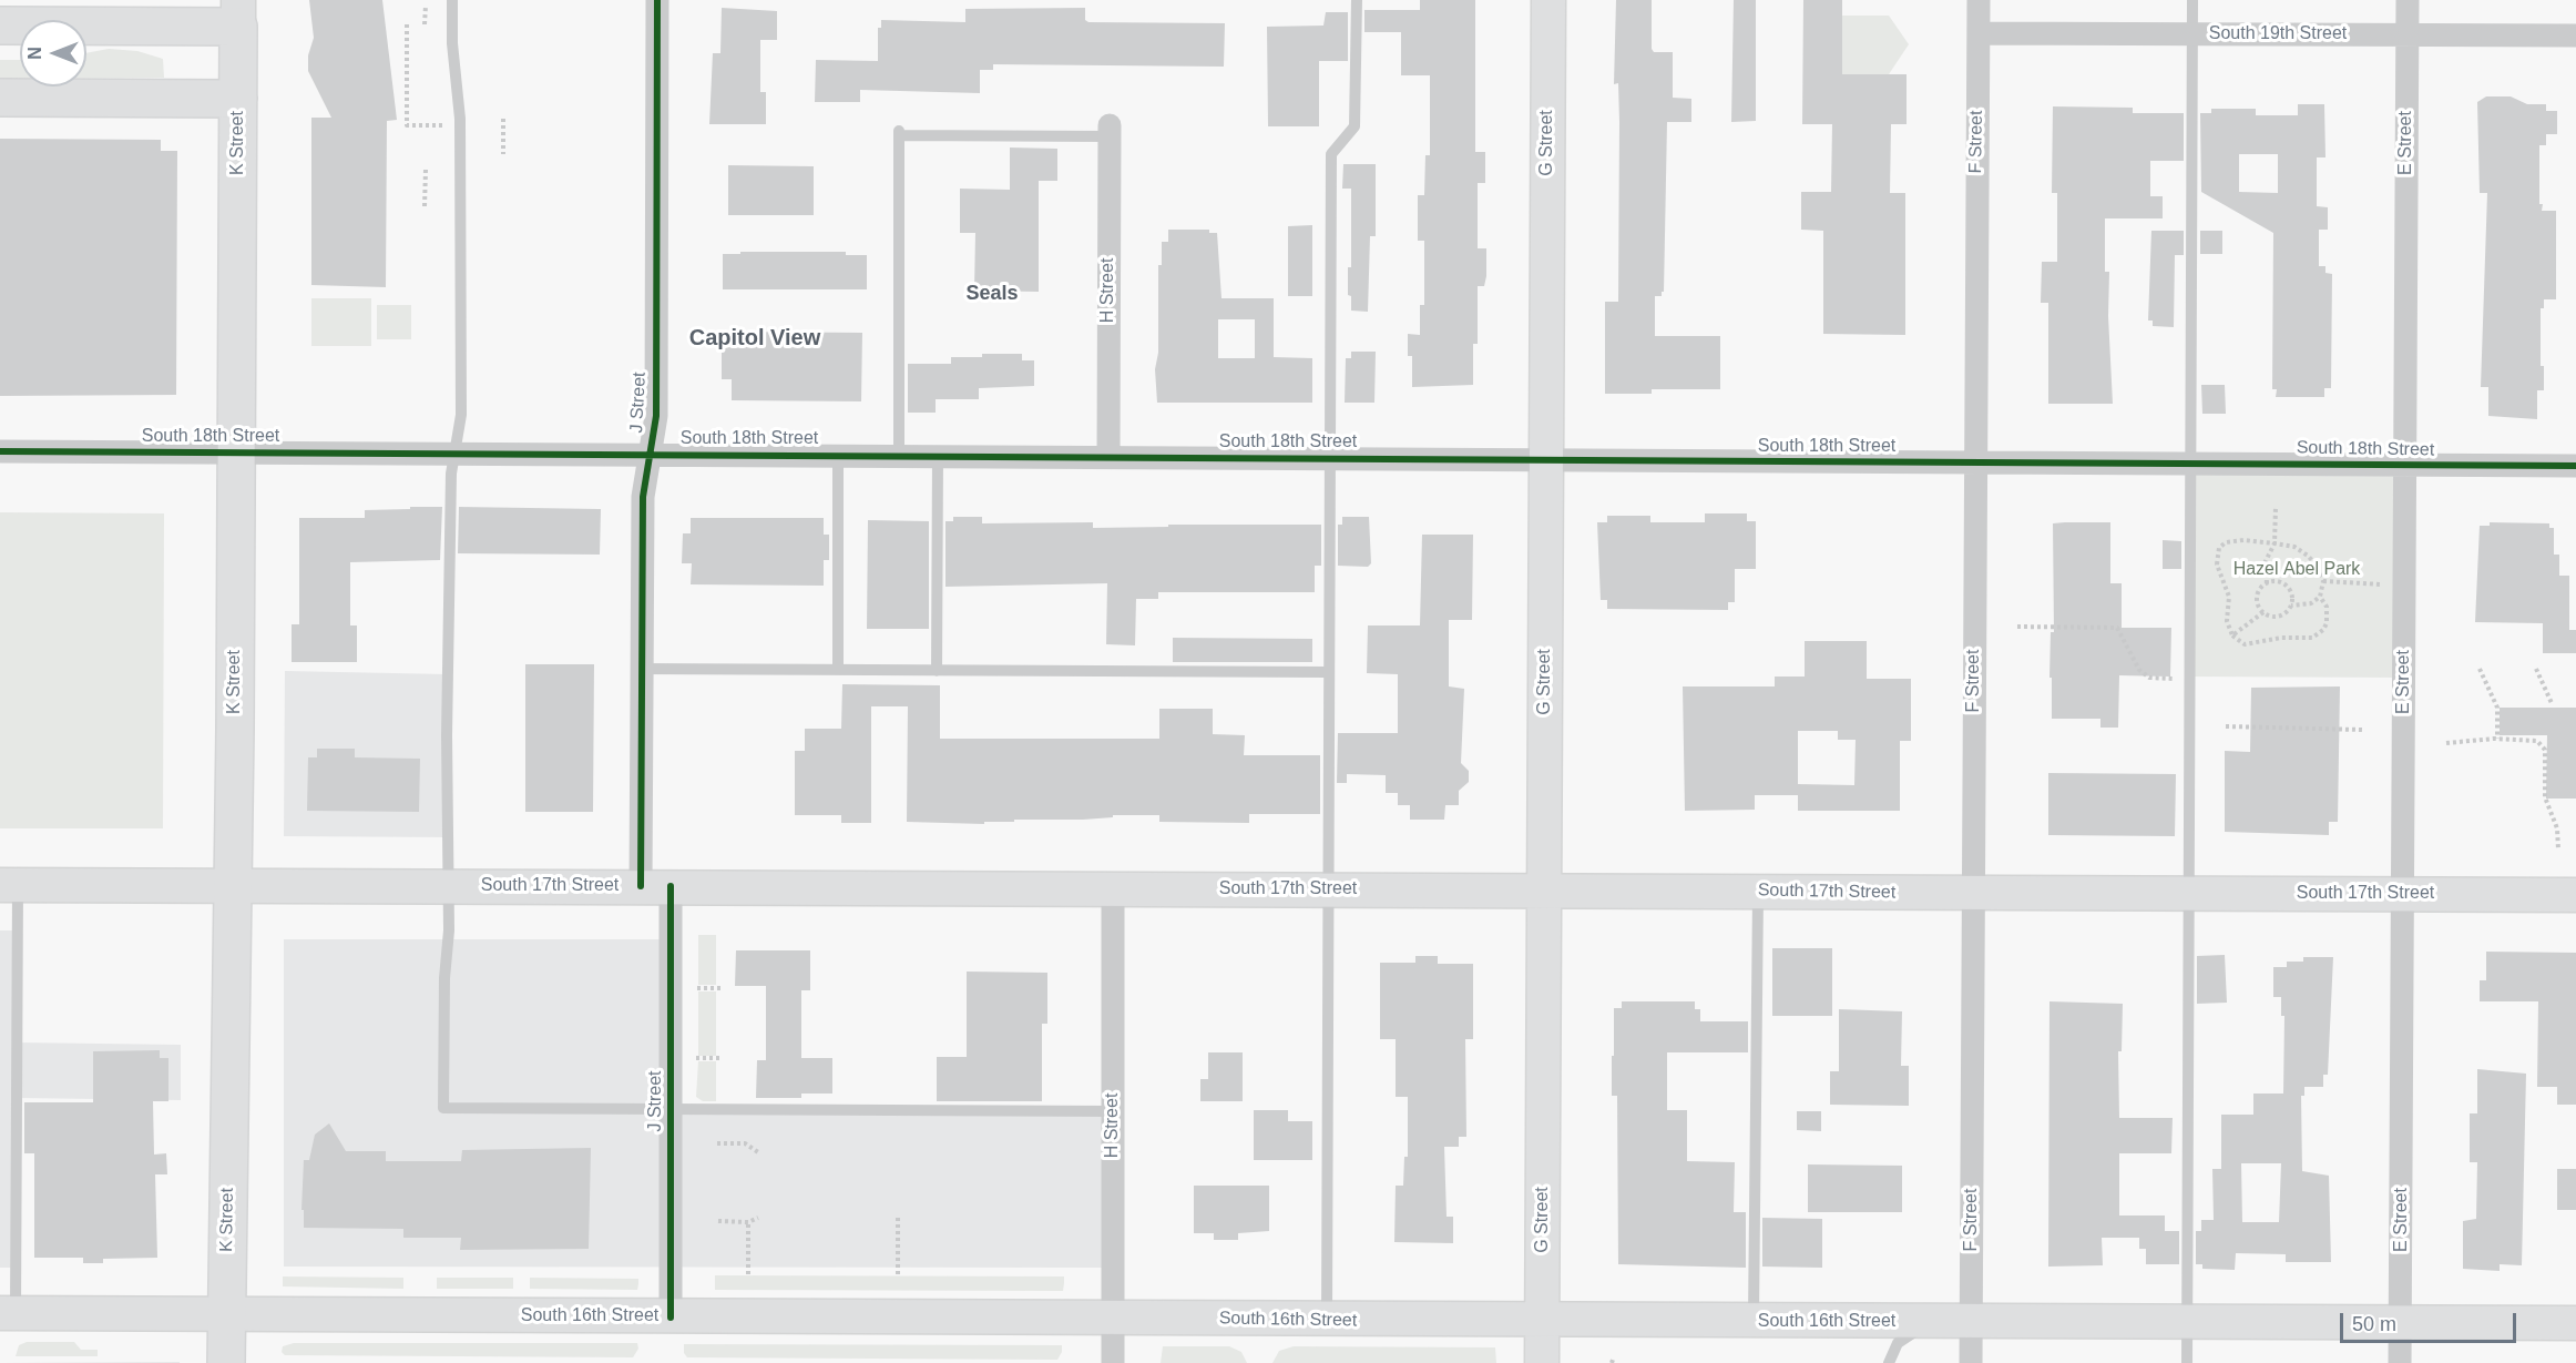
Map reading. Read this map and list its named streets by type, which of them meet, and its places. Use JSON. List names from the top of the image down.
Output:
{
  "streets": {
    "main road": [
      "K Street",
      "G Street",
      "South 17th Street",
      "South 16th Street"
    ],
    "street": [
      "South 19th Street",
      "F Street",
      "E Street",
      "H Street",
      "J Street",
      "South 18th Street"
    ]
  },
  "crossings": [
    ["South 19th Street", "F Street"],
    ["South 19th Street", "E Street"],
    ["F Street", "South 18th Street"],
    ["F Street", "South 17th Street"],
    ["F Street", "South 16th Street"],
    ["K Street", "South 18th Street"],
    ["K Street", "South 17th Street"],
    ["K Street", "South 16th Street"],
    ["G Street", "South 18th Street"],
    ["G Street", "South 17th Street"],
    ["G Street", "South 16th Street"],
    ["E Street", "South 18th Street"],
    ["E Street", "South 17th Street"],
    ["E Street", "South 16th Street"],
    ["H Street", "South 18th Street"],
    ["H Street", "South 17th Street"],
    ["H Street", "South 16th Street"],
    ["J Street", "South 18th Street"],
    ["J Street", "South 17th Street"],
    ["J Street", "South 16th Street"]
  ],
  "districts": ["Seals", "Capitol View"],
  "parks": ["Hazel Abel Park"],
  "scale_bar": "50 m",
  "north": "left"
}
